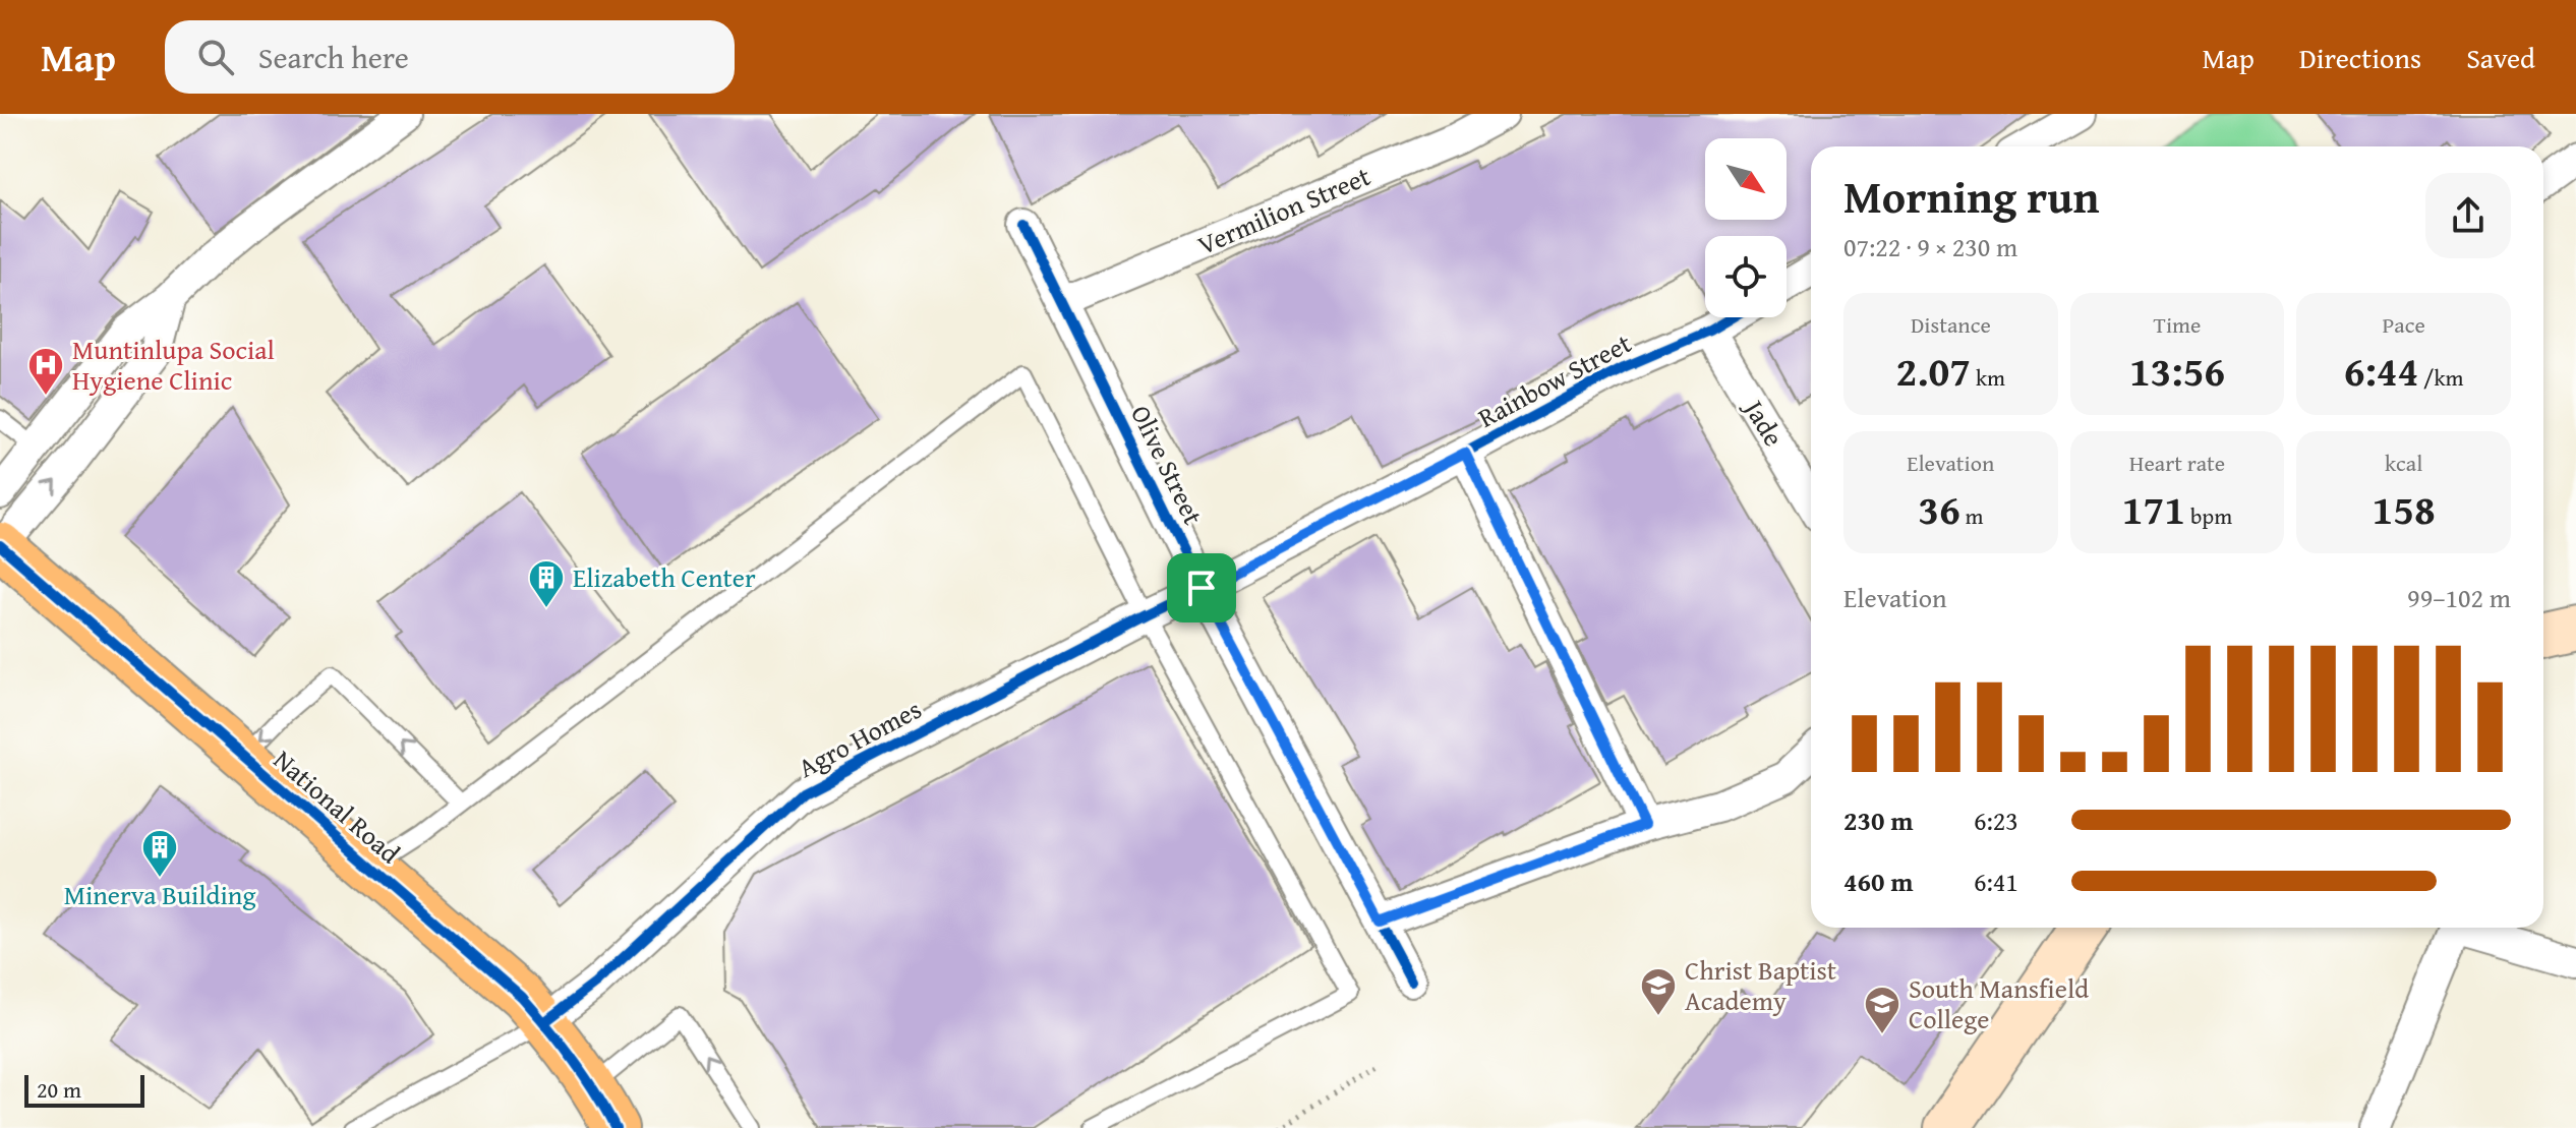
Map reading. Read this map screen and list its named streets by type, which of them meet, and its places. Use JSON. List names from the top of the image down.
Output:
{
  "streets": {
    "highway": ["National Road"],
    "street": [
      "Vermilion Street",
      "Rainbow Street",
      "Jade",
      "Olive Street",
      "Agro Homes"
    ]
  },
  "crossings": [
    ["Vermilion Street", "Olive Street"],
    ["Rainbow Street", "Jade"],
    ["Rainbow Street", "Olive Street"],
    ["Rainbow Street", "Agro Homes"],
    ["Olive Street", "Agro Homes"],
    ["Agro Homes", "National Road"]
  ],
  "places": {
    "hospital": ["Muntinlupa Social Hygiene Clinic"],
    "building": ["Elizabeth Center", "Minerva Building"],
    "school or university": ["Christ Baptist Academy", "South Mansfield College"]
  },
  "scale_bar": "20 m",
  "north": "bottom right",
  "page": {
    "header": "Map",
    "search": "Search here",
    "nav": ["Map", "Directions", "Saved"],
    "heading": ["Morning run", "07:22 · 9 × 230 m"],
    "stats": [
      ["Distance", "2.07 km"],
      ["Time", "13:56"],
      ["Pace", "6:44 /km"],
      ["Elevation", "36 m"],
      ["Heart rate", "171 bpm"],
      ["kcal", "158"]
    ],
    "chart": ["Elevation", "99–102 m"],
    "list": [
      {
        "name": "230 m",
        "note": "6:23"
      },
      {
        "name": "460 m",
        "note": "6:41"
      }
    ],
    "scale": "20 m"
  }
}
